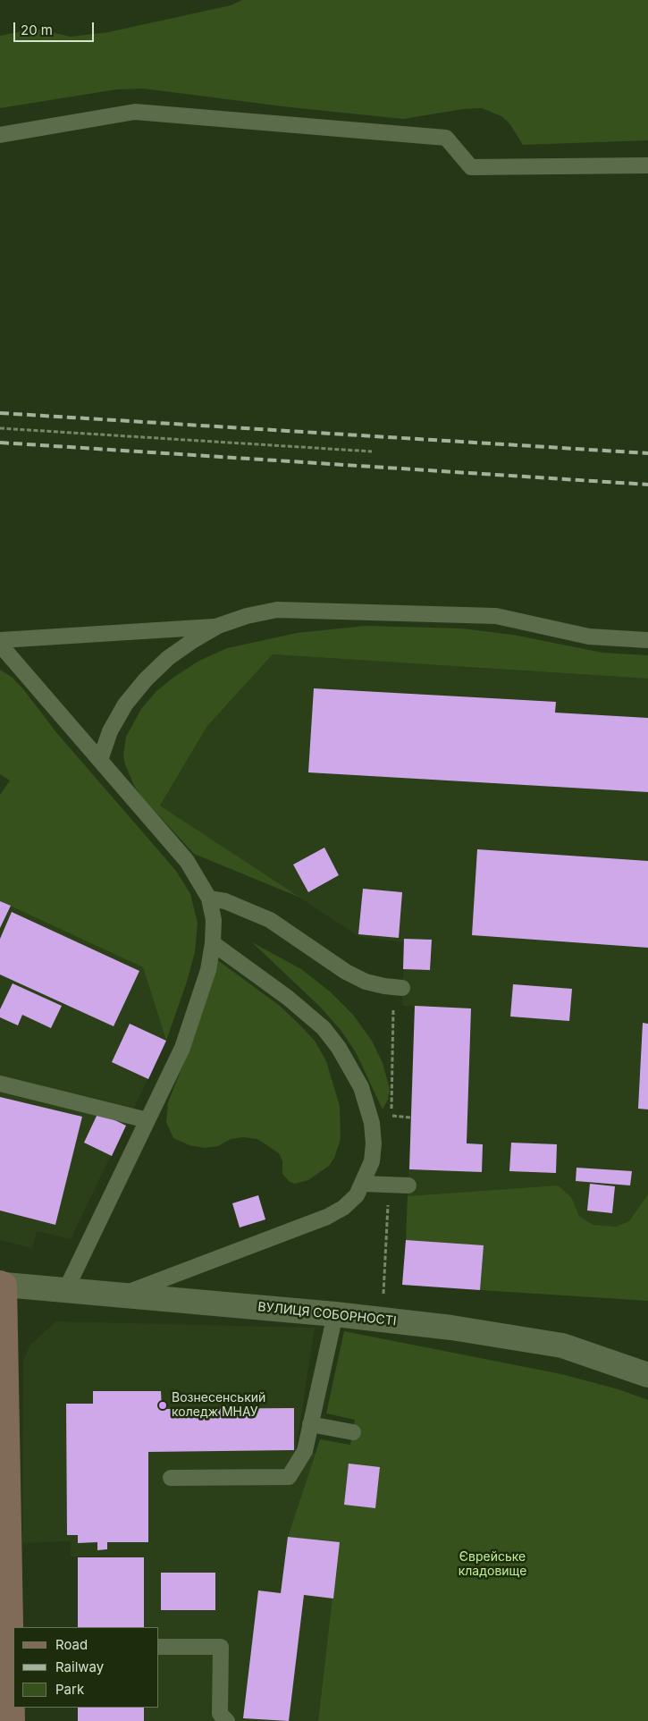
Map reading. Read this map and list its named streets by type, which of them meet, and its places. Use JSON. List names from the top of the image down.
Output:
{
  "streets": {
    "street": ["ВУЛИЦЯ СОБОРНОСТІ"]
  },
  "parks": ["Єврейське кладовище"],
  "places": ["Вознесенський коледж МНАУ"],
  "legend": ["Road", "Railway", "Park"],
  "scale_bar": "20 m"
}
